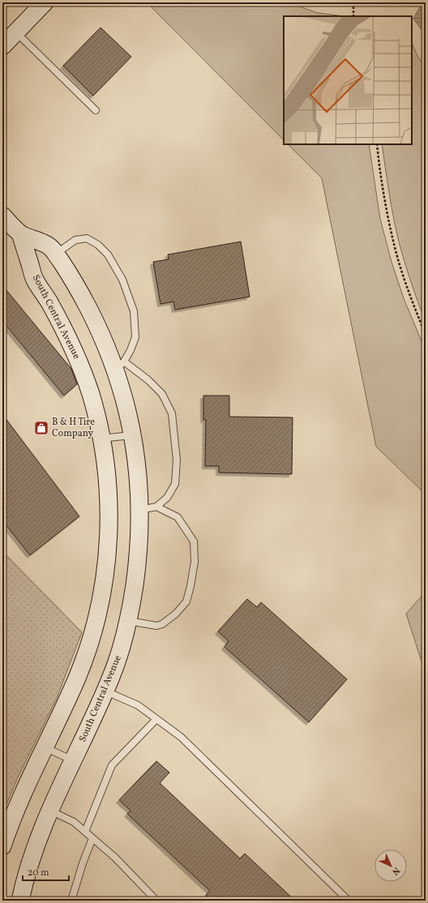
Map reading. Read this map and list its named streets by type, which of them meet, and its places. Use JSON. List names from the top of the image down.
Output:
{
  "streets": {
    "main road": ["South Central Avenue"]
  },
  "places": {
    "shop": ["B & H Tire Company"]
  },
  "scale_bar": "20 m",
  "north": "bottom right"
}
